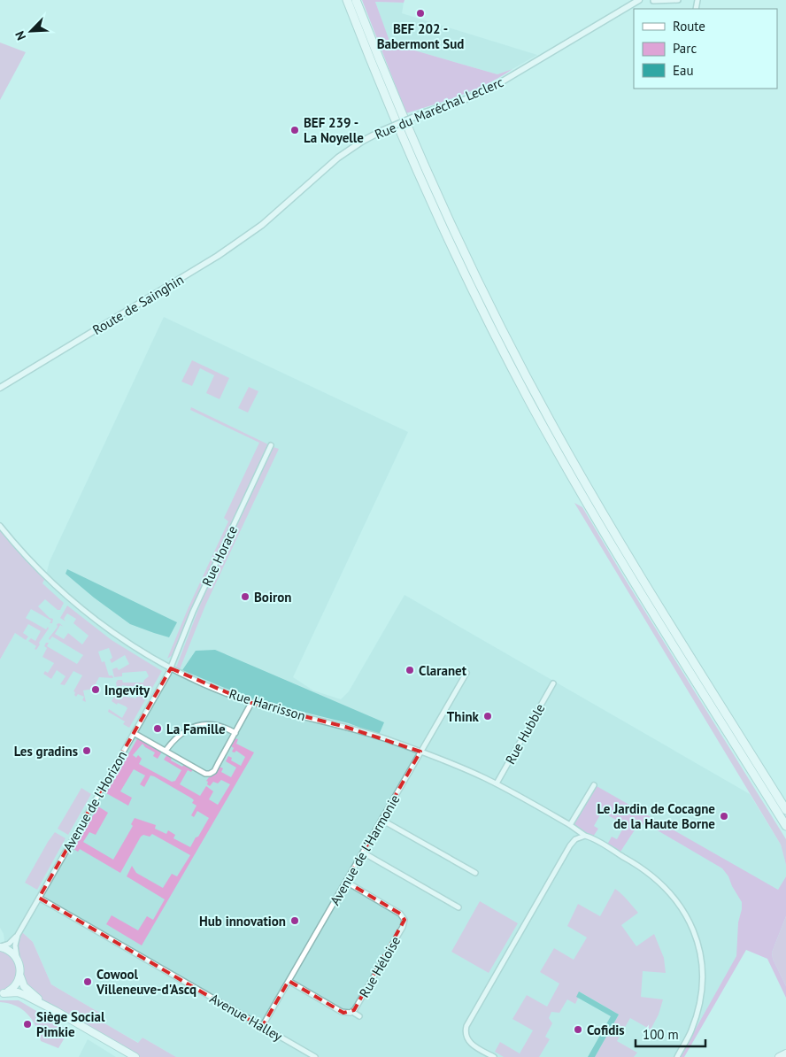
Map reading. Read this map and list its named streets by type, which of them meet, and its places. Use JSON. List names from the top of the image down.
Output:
{
  "streets": {
    "street": [
      "Rue du Maréchal Leclerc",
      "Route de Sainghin",
      "Rue Horace",
      "Rue Harrisson",
      "Rue Hubble",
      "Avenue de l'Horizon",
      "Avenue de l'Harmonie",
      "Rue Héloise",
      "Avenue Halley"
    ]
  },
  "crossings": [
    ["Rue du Maréchal Leclerc", "Route de Sainghin"],
    ["Rue Horace", "Rue Harrisson"],
    ["Rue Horace", "Avenue de l'Horizon"],
    ["Rue Harrisson", "Rue Hubble"],
    ["Rue Harrisson", "Avenue de l'Horizon"],
    ["Rue Harrisson", "Avenue de l'Harmonie"],
    ["Avenue de l'Horizon", "Avenue Halley"],
    ["Avenue de l'Harmonie", "Rue Héloise"],
    ["Avenue de l'Harmonie", "Avenue Halley"]
  ],
  "places": [
    "BEF 202 - Babermont Sud",
    "BEF 239 - La Noyelle",
    "Boiron",
    "Claranet",
    "Ingevity",
    "Think",
    "La Famille",
    "Les gradins",
    "Le Jardin de Cocagne de la Haute Borne",
    "Hub innovation",
    "Cowool Villeneuve-d'Ascq",
    "Siège Social Pimkie",
    "Cofidis"
  ],
  "legend": ["Route", "Parc", "Eau"],
  "scale_bar": "100 m",
  "north": "bottom left"
}
